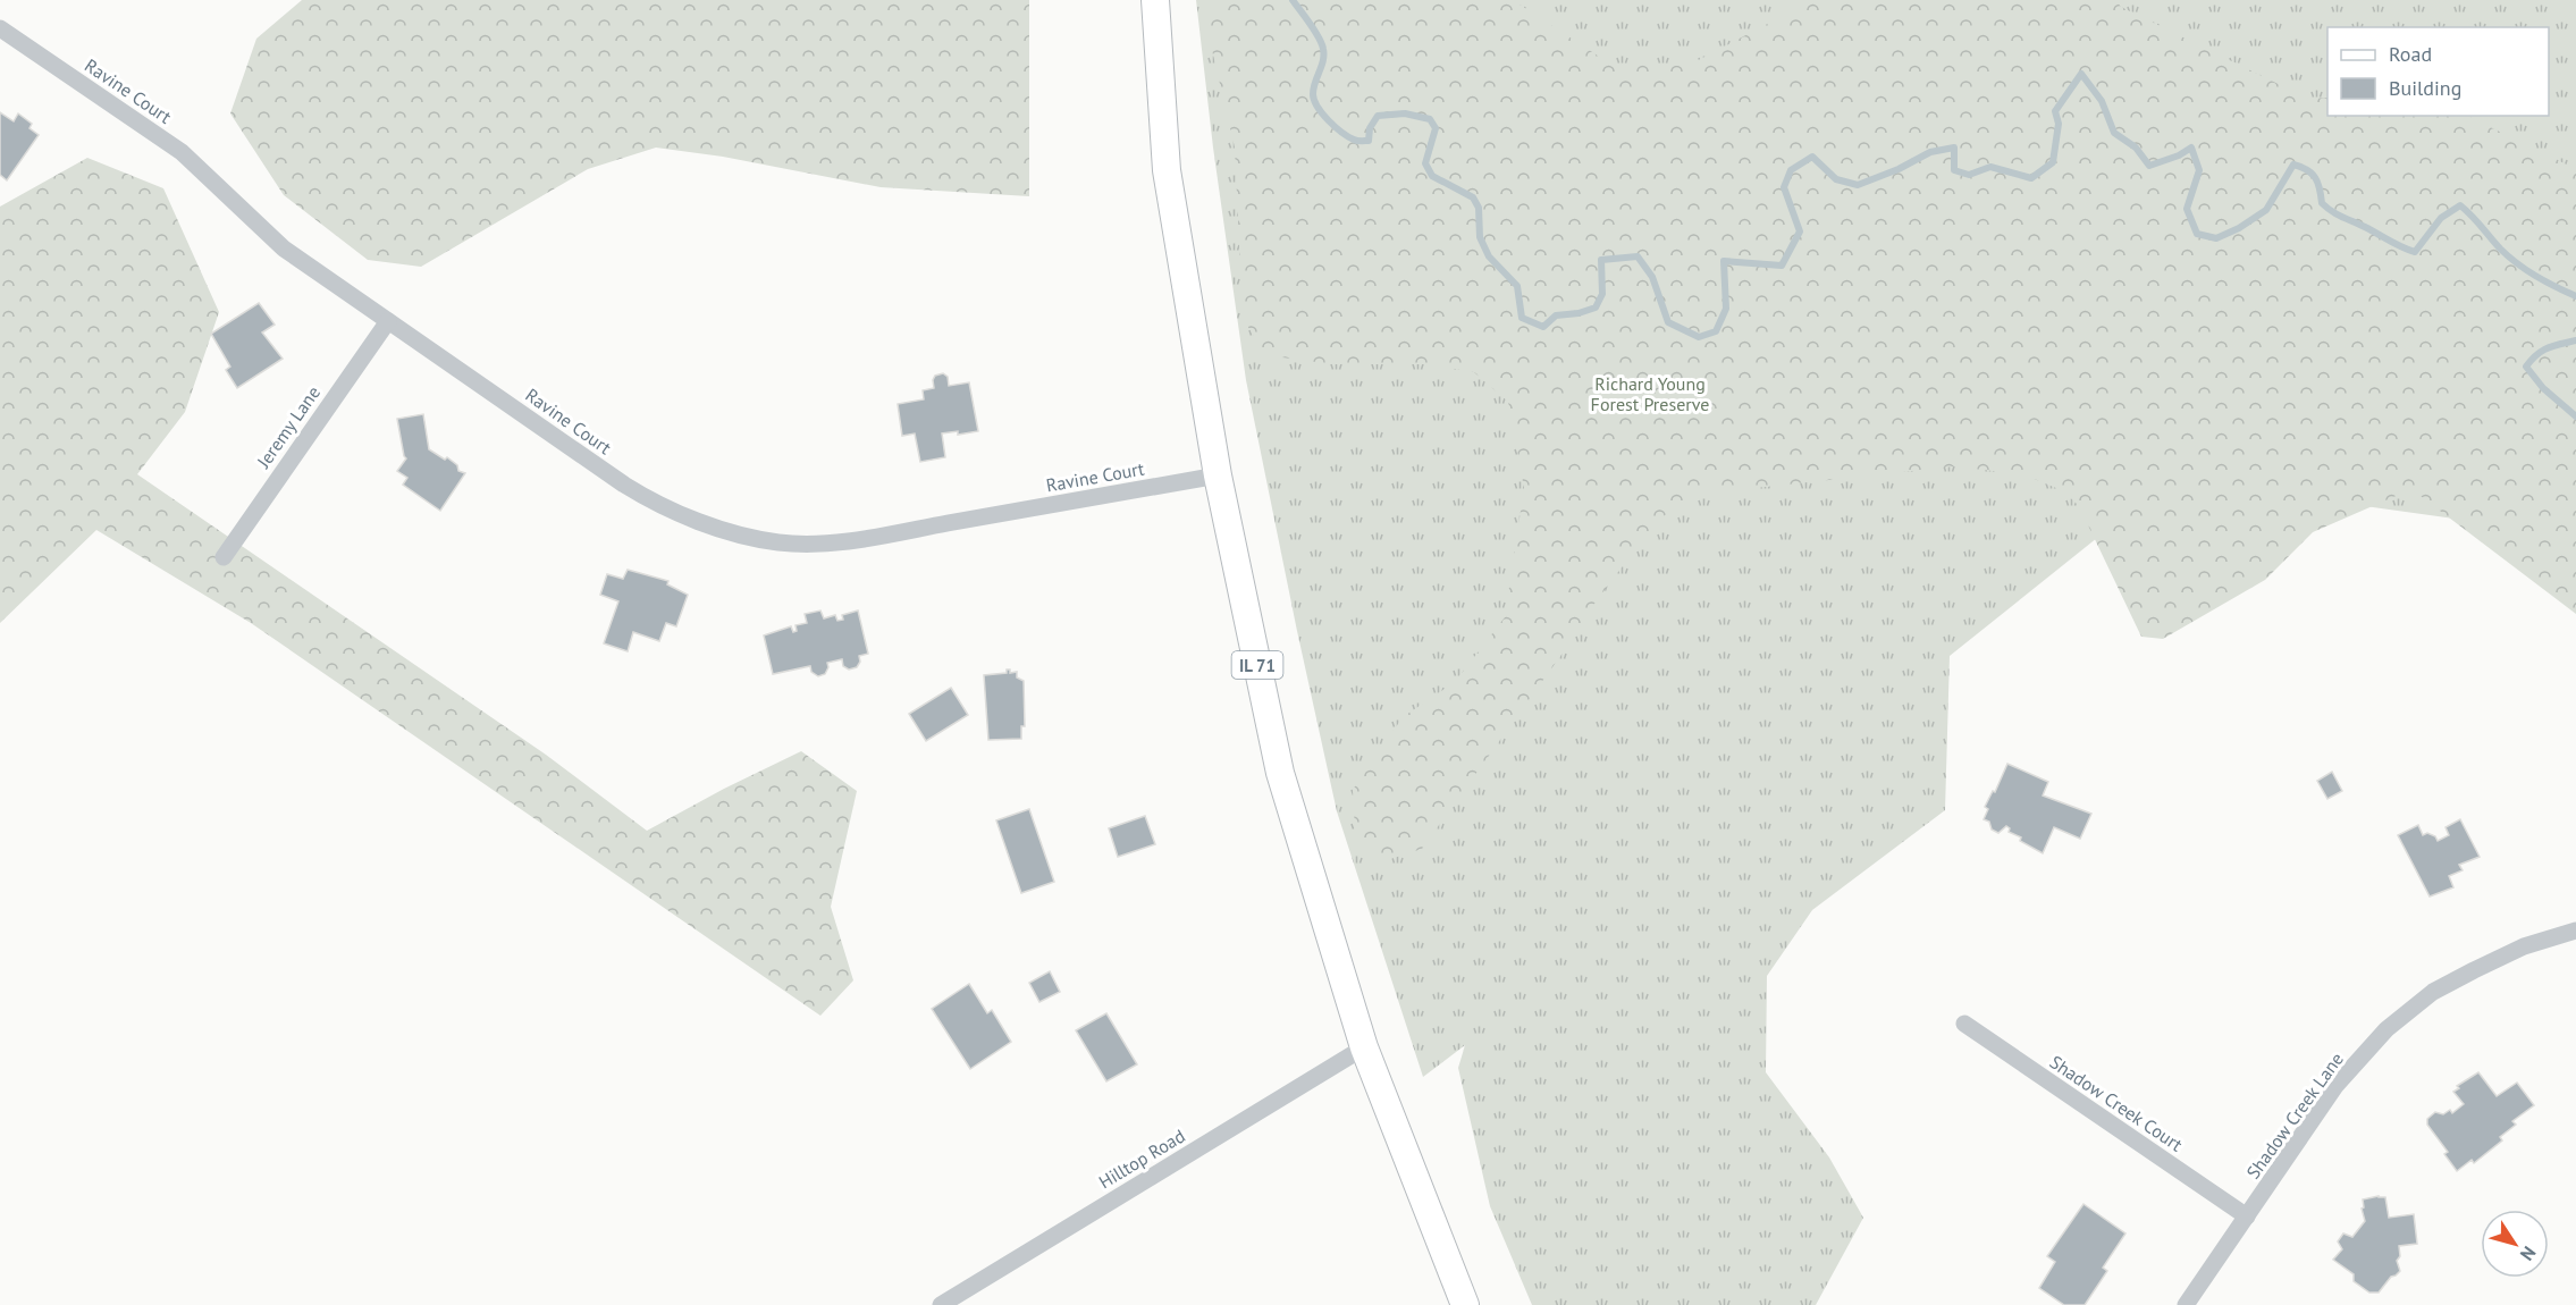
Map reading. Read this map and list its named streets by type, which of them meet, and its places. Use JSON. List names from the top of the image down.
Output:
{
  "streets": {
    "main road": ["IL 71"],
    "street": [
      "Ravine Court",
      "Jeremy Lane",
      "Shadow Creek Court",
      "Shadow Creek Lane",
      "Hilltop Road"
    ]
  },
  "crossings": [
    ["Ravine Court", "Jeremy Lane"],
    ["Ravine Court", "IL 71"],
    ["IL 71", "Hilltop Road"],
    ["Shadow Creek Court", "Shadow Creek Lane"]
  ],
  "parks": ["Richard Young Forest Preserve"],
  "legend": ["Road", "Building"],
  "north": "bottom right"
}
